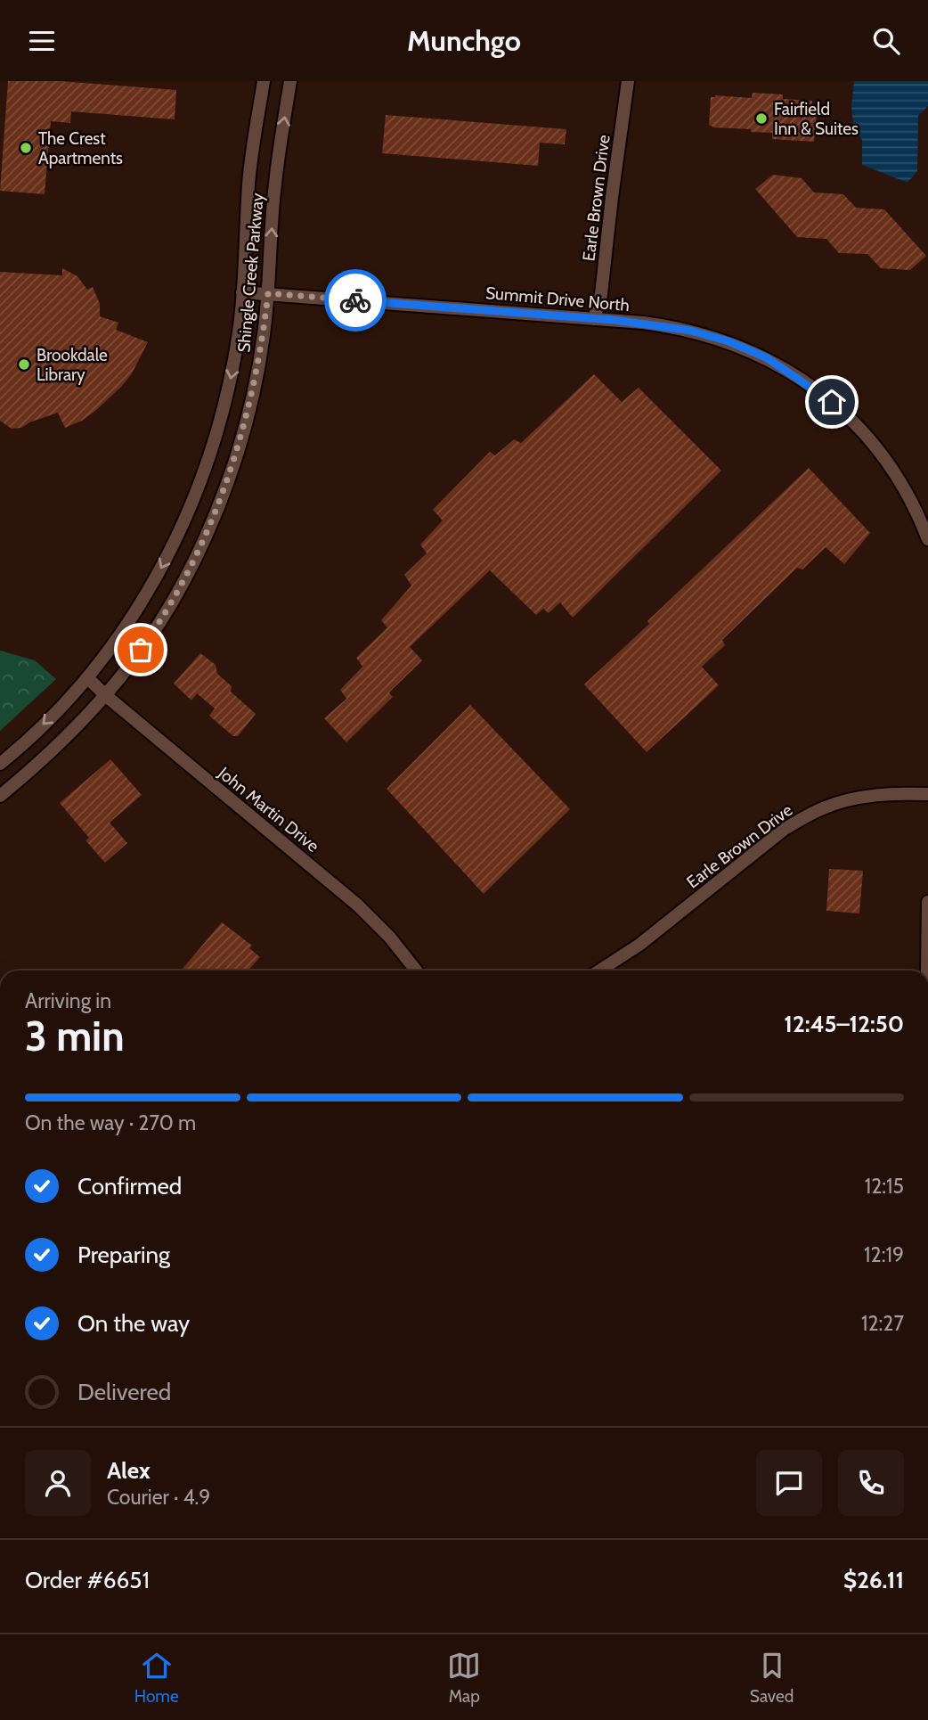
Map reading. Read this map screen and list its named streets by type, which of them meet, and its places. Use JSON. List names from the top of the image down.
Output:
{
  "streets": {
    "street": [
      "Earle Brown Drive",
      "Shingle Creek Parkway",
      "Summit Drive North",
      "John Martin Drive"
    ]
  },
  "crossings": [
    ["Earle Brown Drive", "Summit Drive North"],
    ["Shingle Creek Parkway", "Summit Drive North"],
    ["Shingle Creek Parkway", "John Martin Drive"]
  ],
  "places": ["Fairfield Inn & Suites", "The Crest Apartments", "Brookdale Library"],
  "page": {
    "header": "Munchgo",
    "heading": ["3 min", "Arriving in", "12:45–12:50"],
    "panel": [
      "Alex",
      "Courier · 4.9",
      "Order #6651",
      "$26.11"
    ],
    "bar": "On the way · 270 m",
    "list": [
      ["Confirmed", "12:15"],
      ["Preparing", "12:19"],
      ["On the way", "12:27"],
      "Delivered"
    ],
    "tabs": ["Home", "Map", "Saved"]
  }
}
